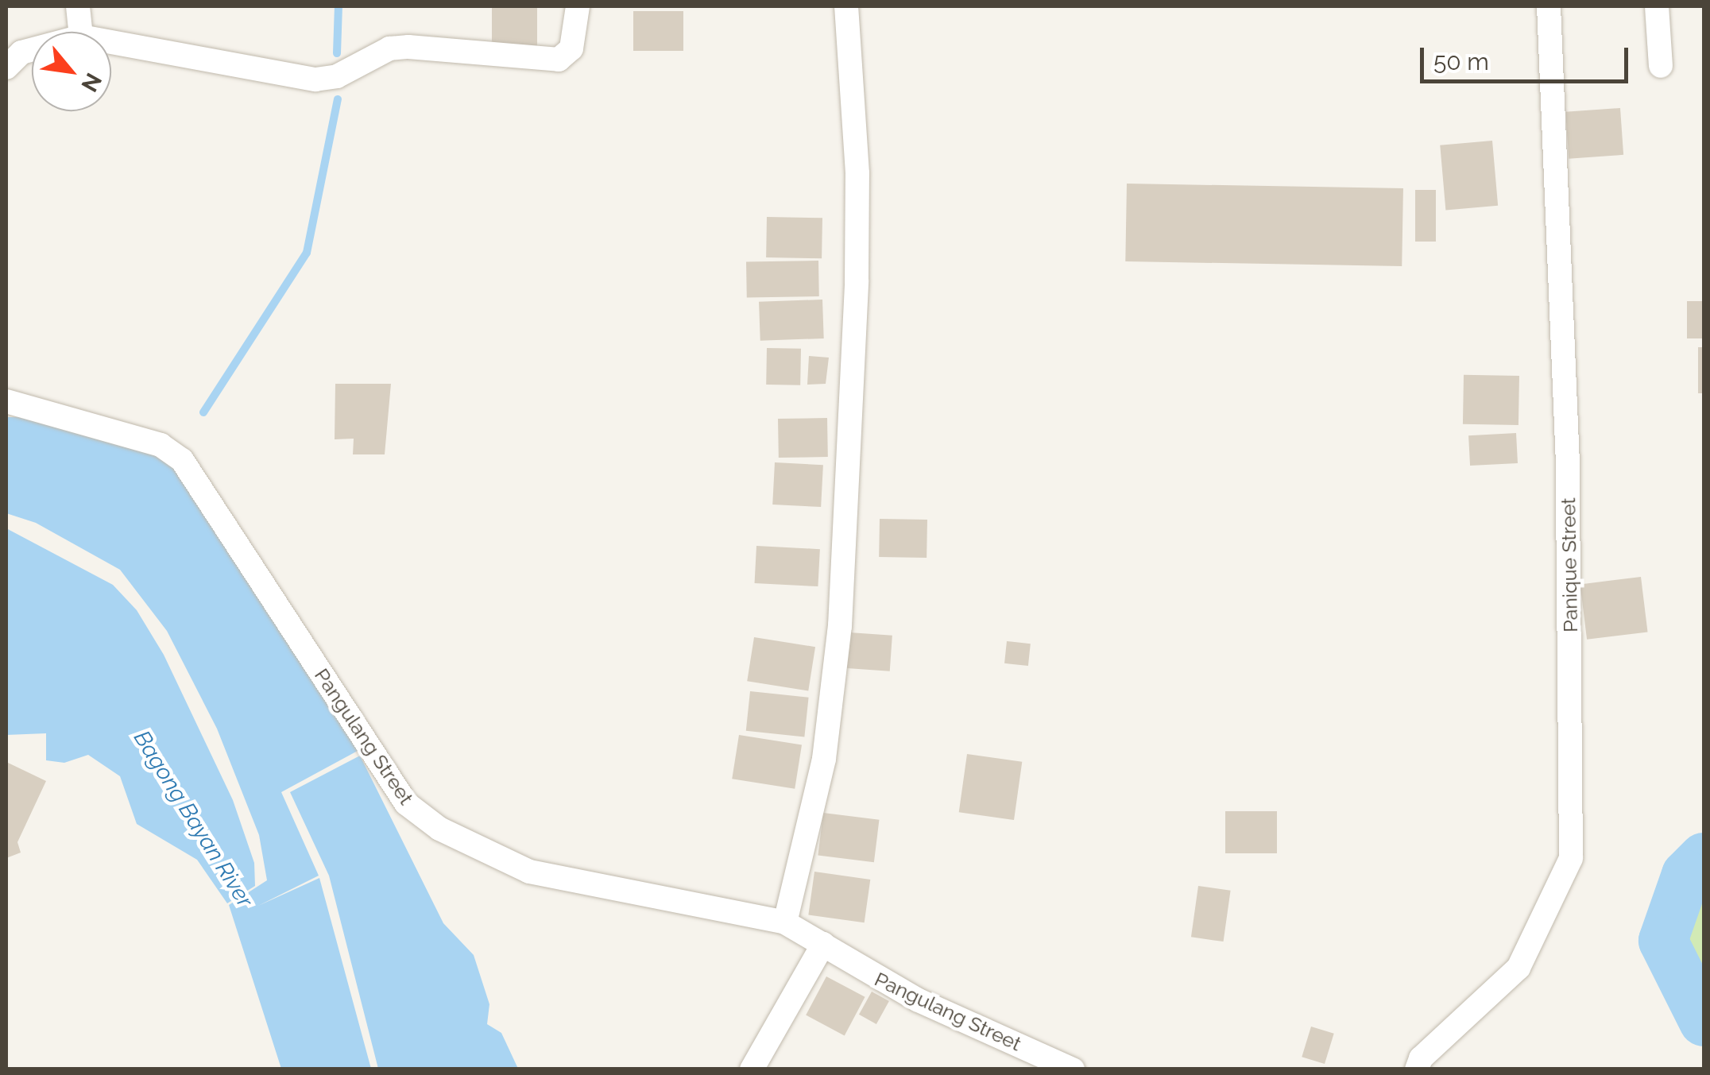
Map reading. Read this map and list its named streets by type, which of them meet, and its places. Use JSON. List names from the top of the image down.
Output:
{
  "streets": {
    "street": ["Panique Street", "Pangulang Street"]
  },
  "water": ["Bagong Bayan River"],
  "scale_bar": "50 m",
  "north": "bottom right"
}
